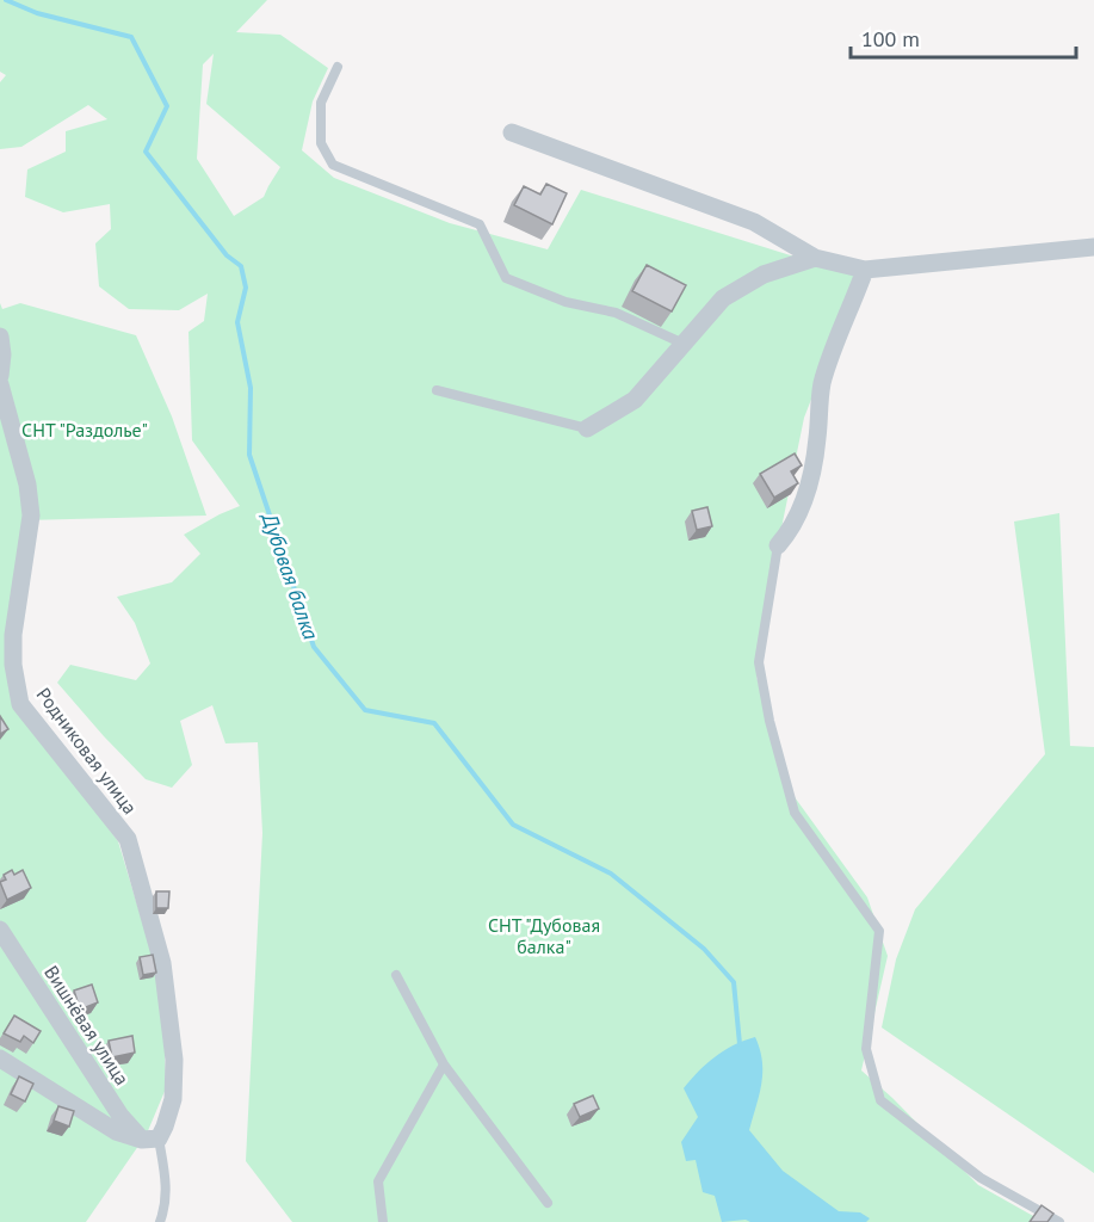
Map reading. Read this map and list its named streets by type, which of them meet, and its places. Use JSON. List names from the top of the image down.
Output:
{
  "streets": {
    "street": ["Родниковая улица", "Вишнёвая улица"]
  },
  "crossings": [
    ["Родниковая улица", "Вишнёвая улица"]
  ],
  "water": ["Дубовая балка"],
  "parks": ["СНТ \"Раздолье\"", "СНТ \"Дубовая балка\""],
  "scale_bar": "100 m"
}
